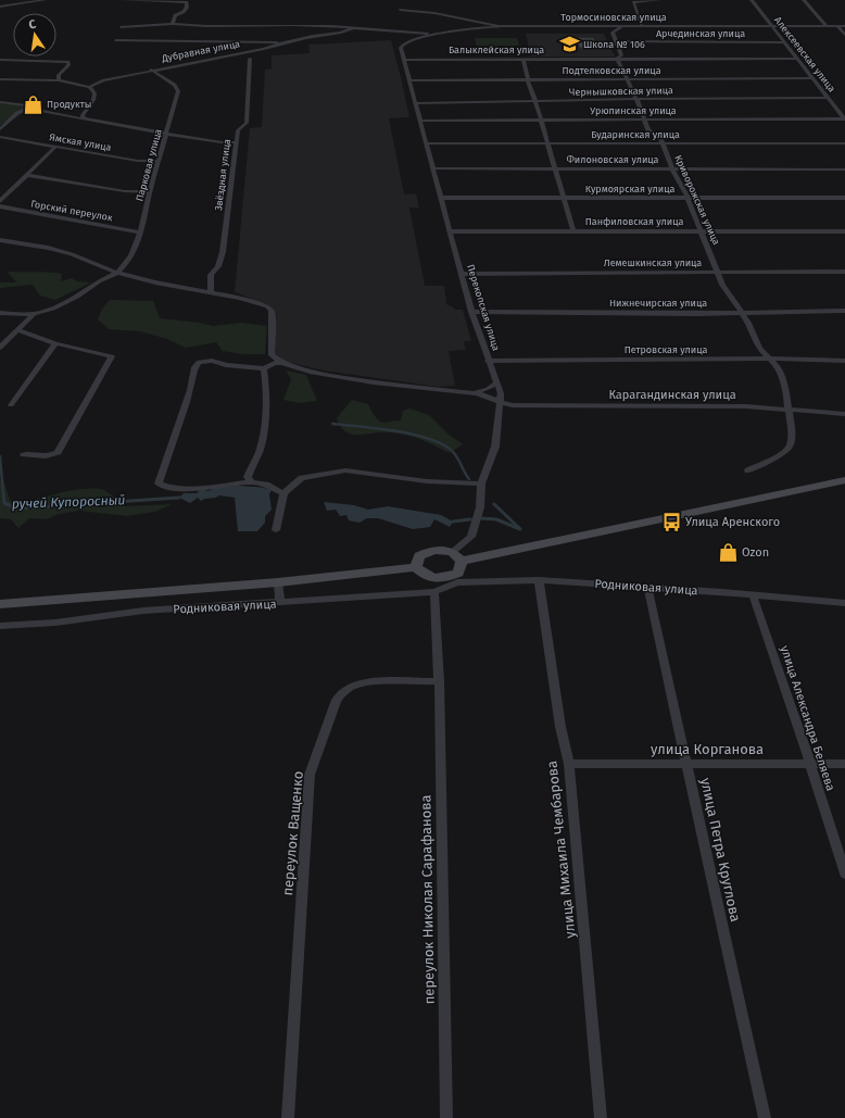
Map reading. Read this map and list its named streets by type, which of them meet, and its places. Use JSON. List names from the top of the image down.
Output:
{
  "streets": {
    "main road": ["Родниковая улица"],
    "street": [
      "Тормосиновская улица",
      "Арчединская улица",
      "Балыклейская улица",
      "Дубравная улица",
      "Алексеевская улица",
      "Подтелковская улица",
      "Чернышковская улица",
      "Урюпинская улица",
      "Бударинская улица",
      "Ямская улица",
      "Филоновская улица",
      "Парковая улица",
      "Звёздная улица",
      "Курмоярская улица",
      "Криворожская улица",
      "Горский переулок",
      "Панфиловская улица",
      "Лемешкинская улица",
      "Нижнечирская улица",
      "Перекопская улица",
      "Петровская улица",
      "Карагандинская улица",
      "улица Александра Беляева",
      "улица Корганова",
      "переулок Ващенко",
      "улица Михаила Чембарова",
      "улица Петра Круглова",
      "переулок Николая Сарафанова"
    ]
  },
  "crossings": [
    ["Тормосиновская улица", "Балыклейская улица"],
    ["Тормосиновская улица", "Алексеевская улица"],
    ["Тормосиновская улица", "Криворожская улица"],
    ["Тормосиновская улица", "Перекопская улица"],
    ["Арчединская улица", "Алексеевская улица"],
    ["Арчединская улица", "Криворожская улица"],
    ["Балыклейская улица", "Алексеевская улица"],
    ["Балыклейская улица", "Криворожская улица"],
    ["Балыклейская улица", "Перекопская улица"],
    ["Дубравная улица", "Парковая улица"],
    ["Алексеевская улица", "Подтелковская улица"],
    ["Алексеевская улица", "Чернышковская улица"],
    ["Алексеевская улица", "Урюпинская улица"],
    ["Подтелковская улица", "Криворожская улица"],
    ["Подтелковская улица", "Перекопская улица"],
    ["Чернышковская улица", "Криворожская улица"],
    ["Чернышковская улица", "Перекопская улица"],
    ["Урюпинская улица", "Криворожская улица"],
    ["Урюпинская улица", "Перекопская улица"],
    ["Бударинская улица", "Криворожская улица"],
    ["Бударинская улица", "Перекопская улица"],
    ["Ямская улица", "Парковая улица"],
    ["Филоновская улица", "Криворожская улица"],
    ["Филоновская улица", "Перекопская улица"],
    ["Парковая улица", "Горский переулок"],
    ["Курмоярская улица", "Криворожская улица"],
    ["Курмоярская улица", "Перекопская улица"],
    ["Криворожская улица", "Панфиловская улица"],
    ["Криворожская улица", "Лемешкинская улица"],
    ["Криворожская улица", "Нижнечирская улица"],
    ["Криворожская улица", "Петровская улица"],
    ["Криворожская улица", "Карагандинская улица"],
    ["Панфиловская улица", "Перекопская улица"],
    ["Лемешкинская улица", "Перекопская улица"],
    ["Нижнечирская улица", "Перекопская улица"],
    ["Перекопская улица", "Петровская улица"],
    ["Перекопская улица", "Карагандинская улица"],
    ["Перекопская улица", "Родниковая улица"],
    ["Родниковая улица", "улица Александра Беляева"],
    ["Родниковая улица", "улица Михаила Чембарова"],
    ["Родниковая улица", "улица Петра Круглова"],
    ["улица Александра Беляева", "улица Корганова"],
    ["улица Корганова", "улица Михаила Чембарова"],
    ["улица Корганова", "улица Петра Круглова"],
    ["переулок Ващенко", "переулок Николая Сарафанова"]
  ],
  "water": ["ручей Купоросный"],
  "places": {
    "school or university": ["Школа № 106"],
    "shop": ["Продукты", "Ozon"],
    "bus stop": ["Улица Аренского"]
  },
  "north": "top"
}
